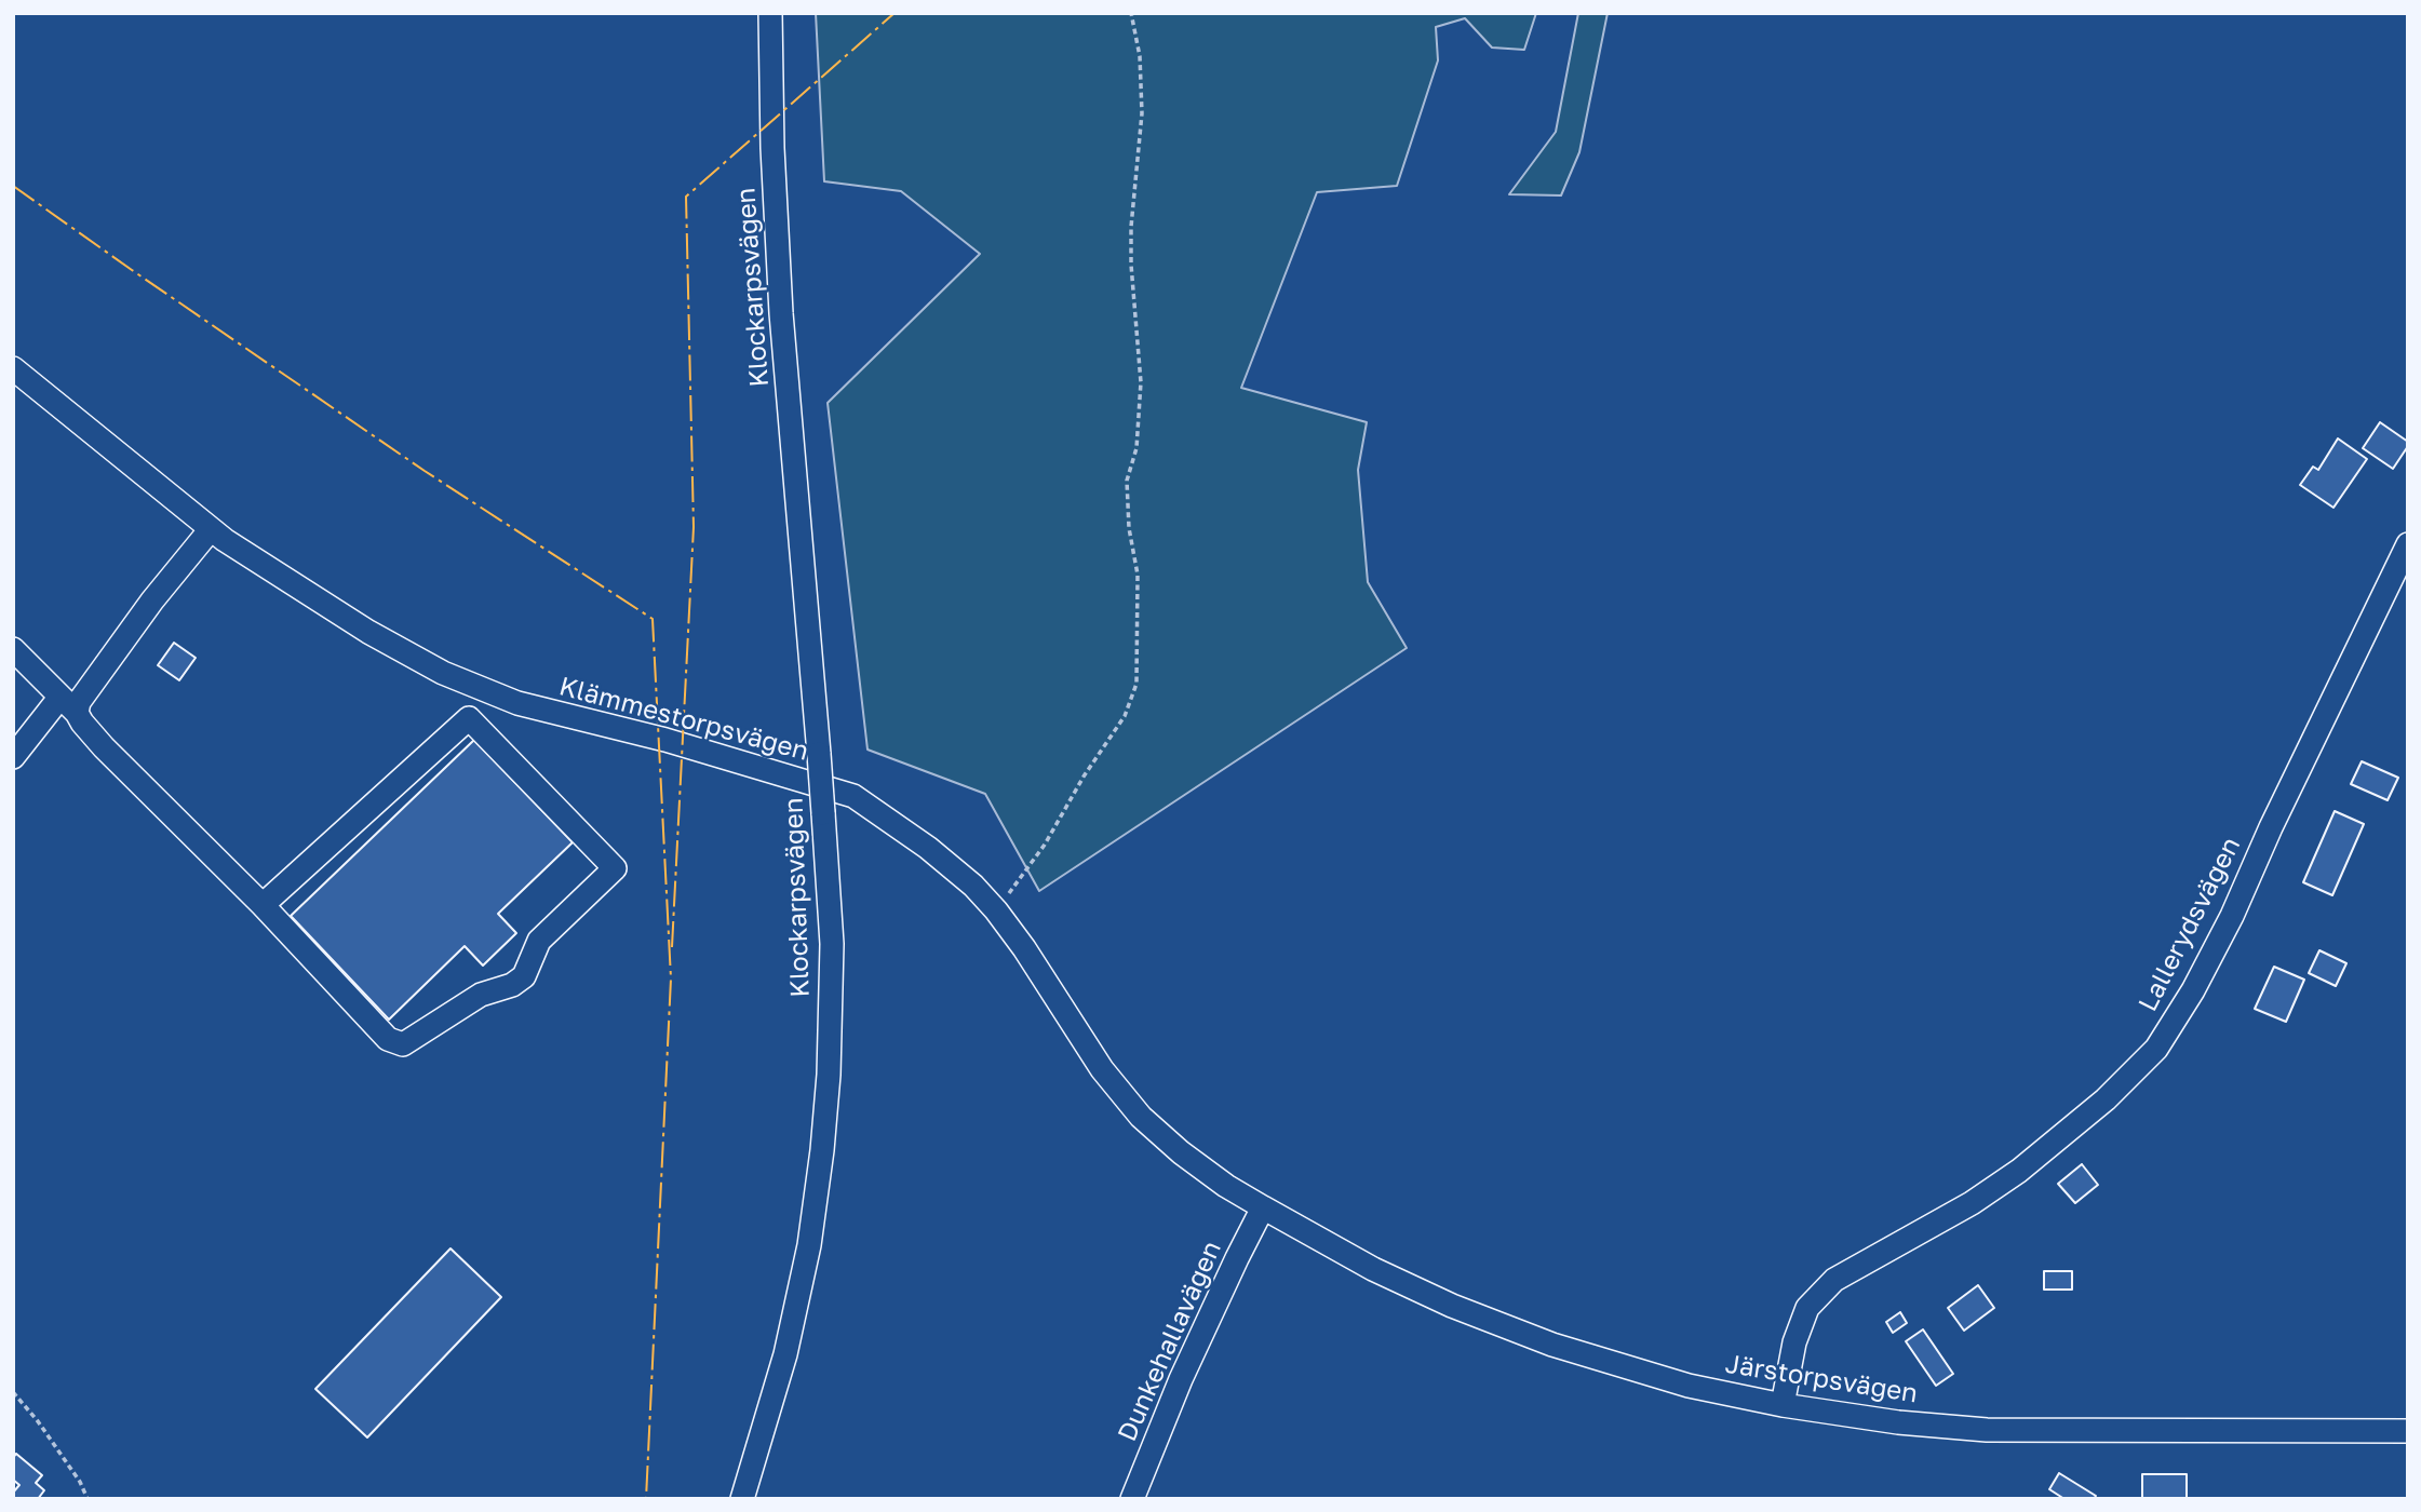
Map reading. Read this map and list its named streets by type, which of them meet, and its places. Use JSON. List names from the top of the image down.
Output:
{
  "streets": {
    "street": [
      "Klockarpsvägen",
      "Klämmestorpsvägen",
      "Lallerydsvägen",
      "Dunkehallavägen",
      "Järstorpsvägen"
    ]
  },
  "crossings": [
    ["Klämmestorpsvägen", "Dunkehallavägen"],
    ["Klämmestorpsvägen", "Järstorpsvägen"],
    ["Lallerydsvägen", "Järstorpsvägen"],
    ["Dunkehallavägen", "Järstorpsvägen"]
  ]
}
